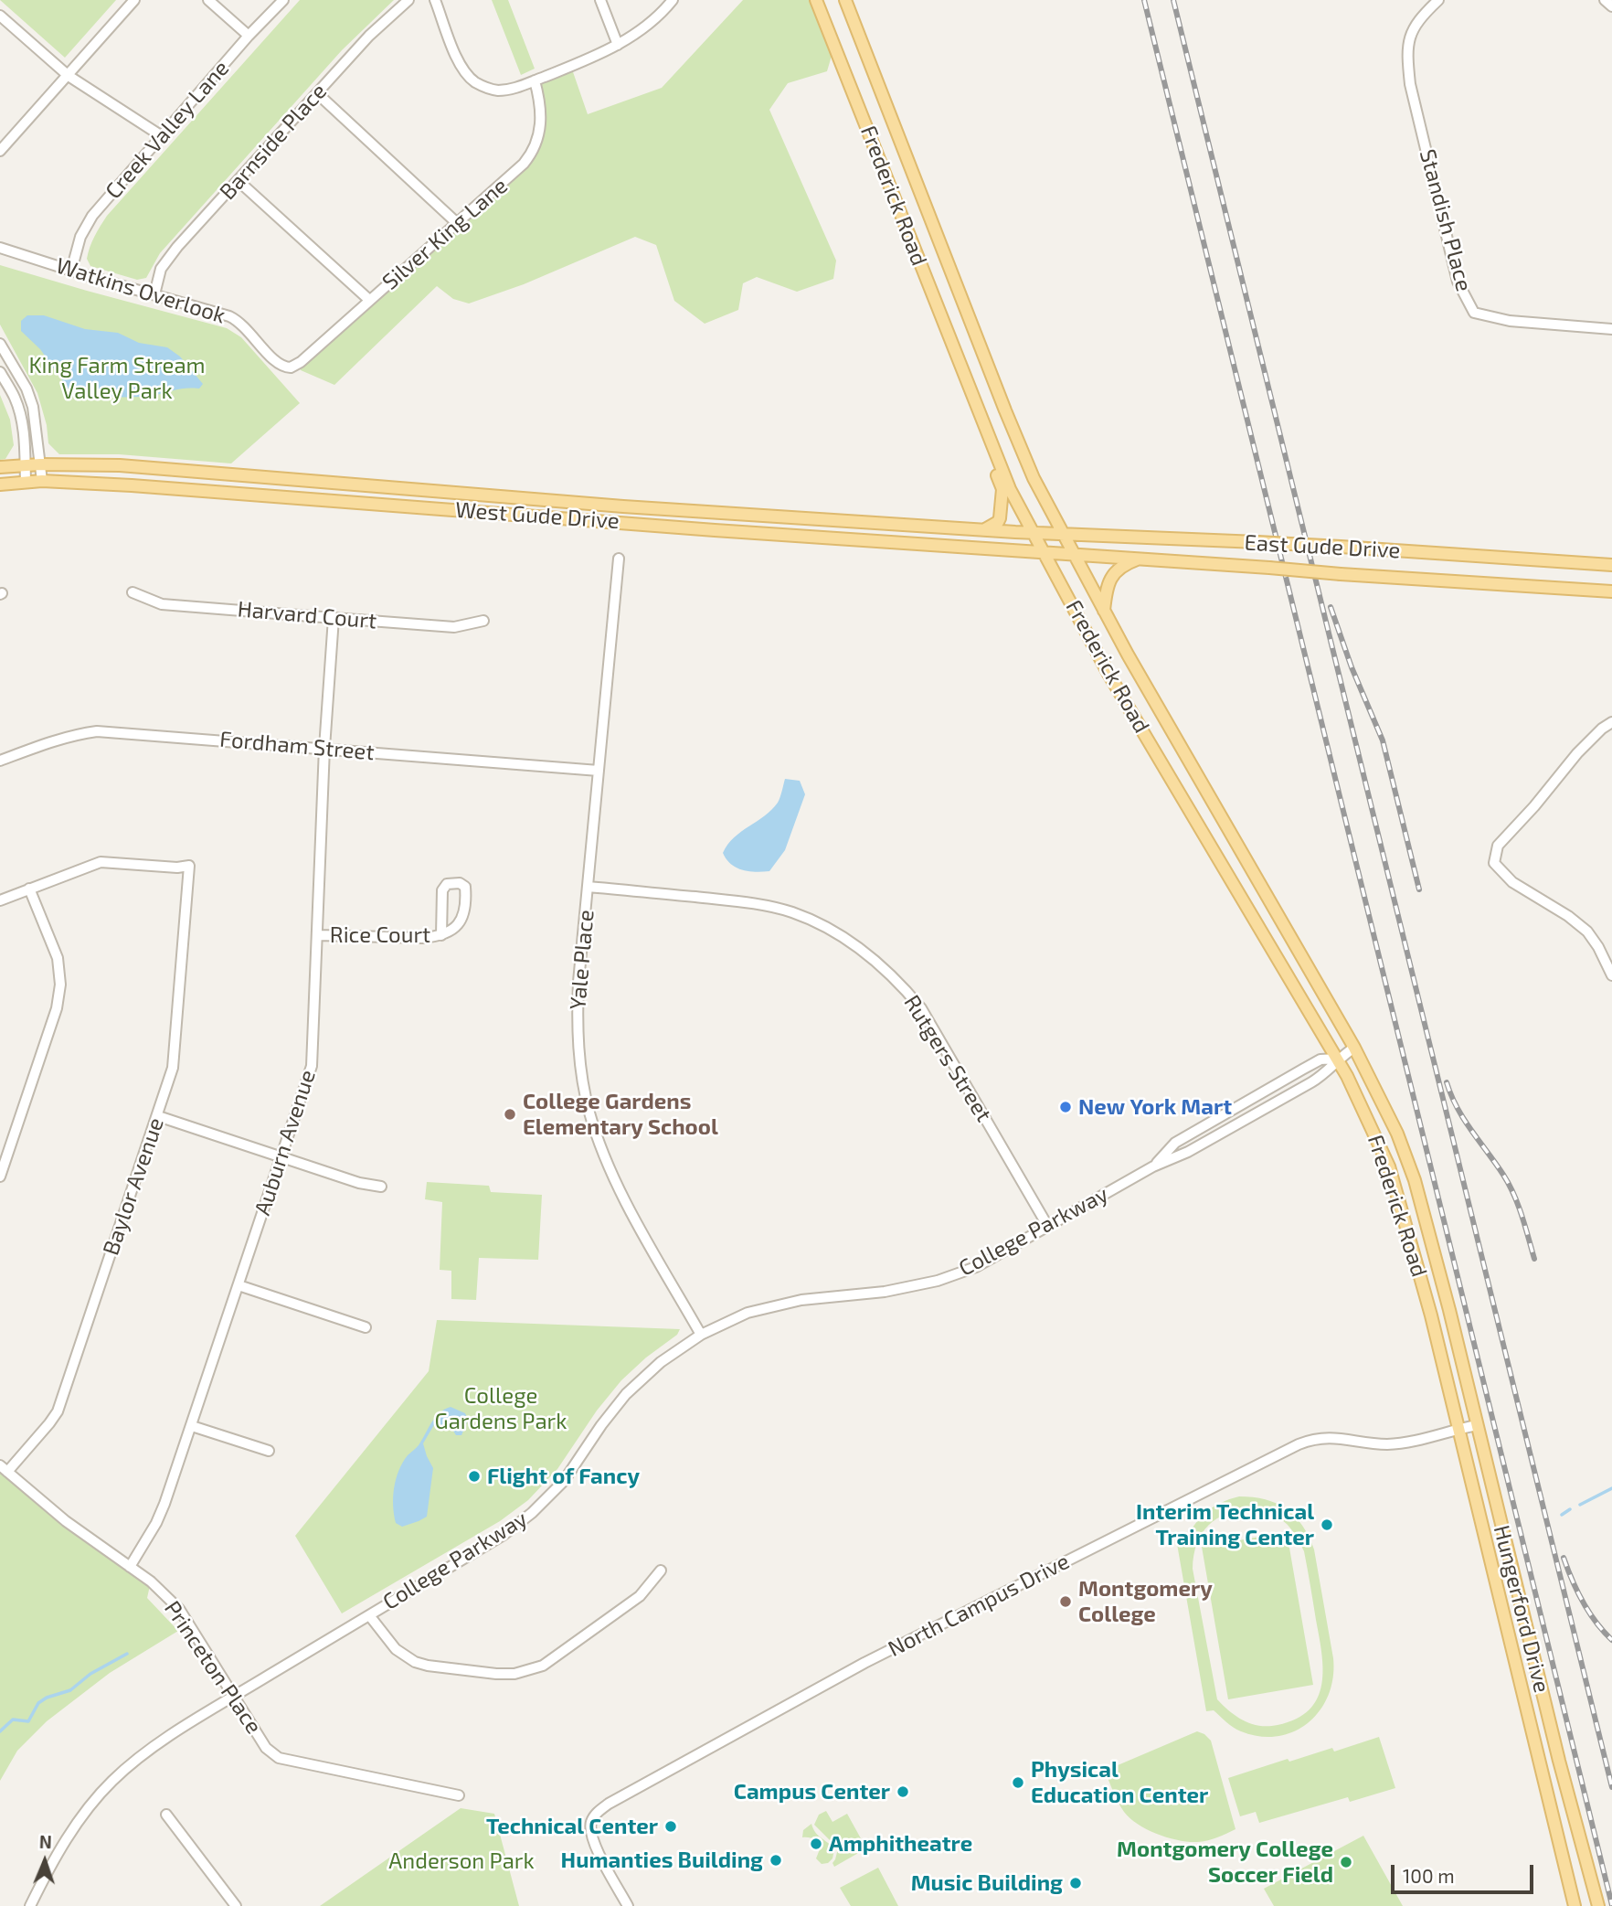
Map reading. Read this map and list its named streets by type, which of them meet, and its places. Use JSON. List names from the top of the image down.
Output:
{
  "streets": {
    "main road": [
      "Frederick Road",
      "West Gude Drive",
      "East Gude Drive",
      "Hungerford Drive"
    ],
    "street": [
      "Creek Valley Lane",
      "Barnside Place",
      "Standish Place",
      "Silver King Lane",
      "Watkins Overlook",
      "Harvard Court",
      "Fordham Street",
      "Rice Court",
      "Yale Place",
      "Rutgers Street",
      "Auburn Avenue",
      "Baylor Avenue",
      "College Parkway",
      "North Campus Drive",
      "Princeton Place"
    ]
  },
  "crossings": [
    ["Creek Valley Lane", "Watkins Overlook"],
    ["Barnside Place", "Watkins Overlook"],
    ["Frederick Road", "West Gude Drive"],
    ["Frederick Road", "East Gude Drive"],
    ["Frederick Road", "College Parkway"],
    ["Frederick Road", "Hungerford Drive"],
    ["Silver King Lane", "Watkins Overlook"],
    ["West Gude Drive", "East Gude Drive"],
    ["Harvard Court", "Auburn Avenue"],
    ["Fordham Street", "Yale Place"],
    ["Fordham Street", "Auburn Avenue"],
    ["Rice Court", "Auburn Avenue"],
    ["Yale Place", "Rutgers Street"],
    ["Yale Place", "College Parkway"],
    ["Rutgers Street", "College Parkway"],
    ["Auburn Avenue", "Princeton Place"],
    ["Baylor Avenue", "Princeton Place"],
    ["College Parkway", "Princeton Place"],
    ["North Campus Drive", "Hungerford Drive"]
  ],
  "parks": ["King Farm Stream Valley Park", "College Gardens Park", "Anderson Park"],
  "places": [
    "New York Mart",
    "College Gardens Elementary School",
    "Flight of Fancy",
    "Interim Technical Training Center",
    "Montgomery College",
    "Physical Education Center",
    "Campus Center",
    "Technical Center",
    "Amphitheatre",
    "Humanties Building",
    "Montgomery College Soccer Field",
    "Music Building"
  ],
  "scale_bar": "100 m",
  "north": "top"
}
